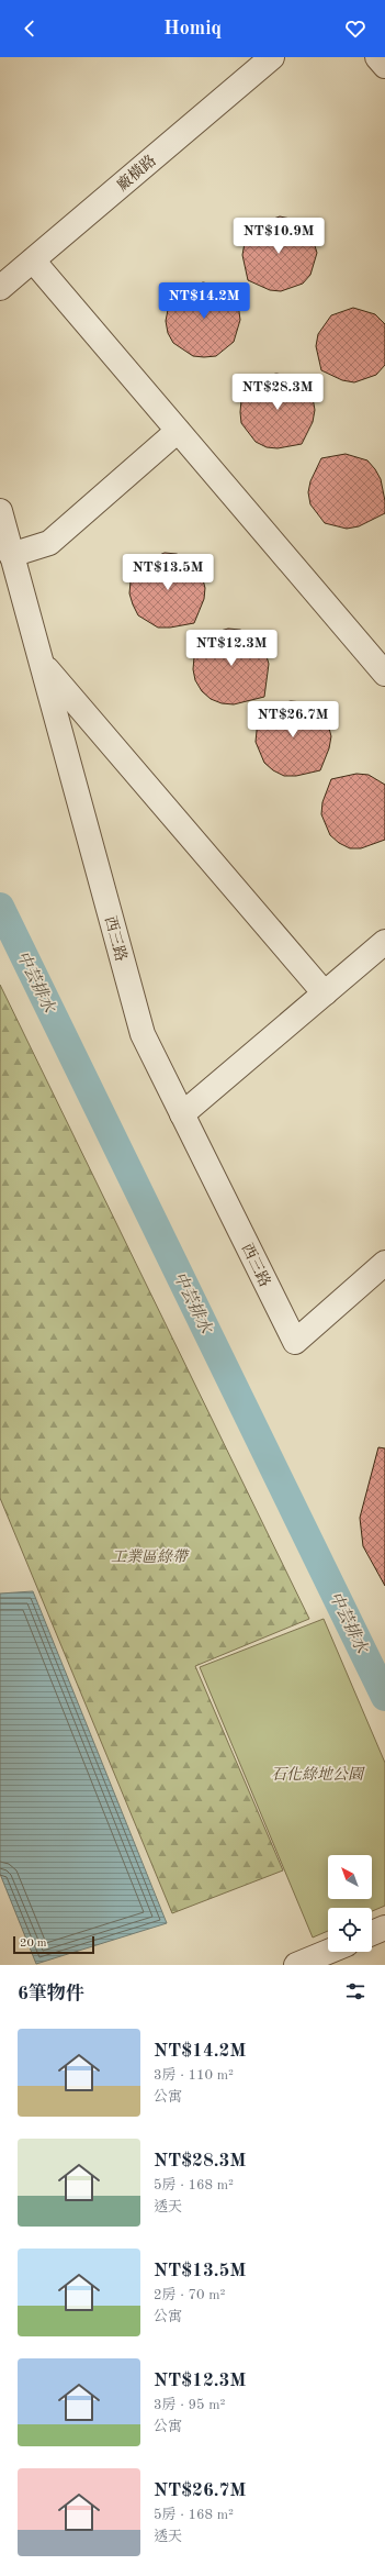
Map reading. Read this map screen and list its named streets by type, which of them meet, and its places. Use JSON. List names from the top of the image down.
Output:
{
  "streets": {
    "street": ["廠橫路", "西三路"]
  },
  "water": ["中芸排水"],
  "parks": ["工業區綠帶", "石化綠地公園"],
  "scale_bar": "20 m",
  "north": "top left",
  "page": {
    "header": "Homiq",
    "price": [
      "NT$10.9M",
      "NT$14.2M",
      "NT$28.3M",
      "NT$13.5M",
      "NT$12.3M",
      "NT$26.7M"
    ],
    "scale": "20 m",
    "heading": "6筆物件",
    "list": [
      {
        "name": "NT$14.2M",
        "note": "3房 · 110 m² · 公寓"
      },
      {
        "name": "NT$28.3M",
        "note": "5房 · 168 m² · 透天"
      },
      {
        "name": "NT$13.5M",
        "note": "2房 · 70 m² · 公寓"
      },
      {
        "name": "NT$12.3M",
        "note": "3房 · 95 m² · 公寓"
      },
      {
        "name": "NT$26.7M",
        "note": "5房 · 168 m² · 透天"
      }
    ]
  }
}
